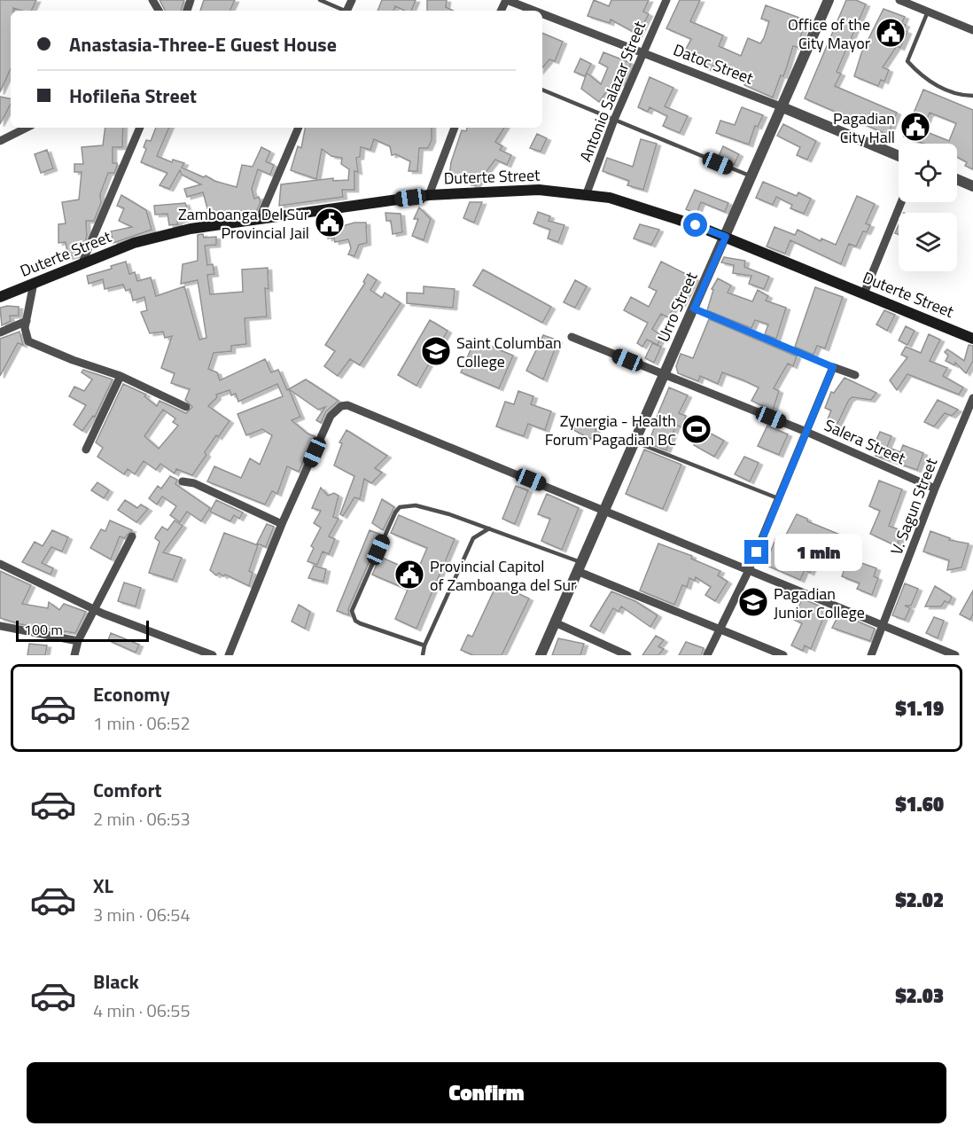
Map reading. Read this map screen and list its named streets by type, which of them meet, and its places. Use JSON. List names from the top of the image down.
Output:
{
  "streets": {
    "main road": ["Duterte Street"],
    "street": [
      "Datoc Street",
      "Antonio Salazar Street",
      "Urro Street",
      "Salera Street",
      "V. Sagun Street"
    ]
  },
  "crossings": [
    ["Datoc Street", "Antonio Salazar Street"],
    ["Datoc Street", "Urro Street"],
    ["Antonio Salazar Street", "Duterte Street"],
    ["Duterte Street", "Urro Street"],
    ["Urro Street", "Salera Street"],
    ["Salera Street", "V. Sagun Street"]
  ],
  "places": {
    "public building": [
      "Office of the City Mayor",
      "Pagadian City Hall",
      "Zamboanga Del Sur Provincial Jail",
      "Provincial Capitol of Zamboanga del Sur"
    ],
    "school or university": ["Saint Columban College", "Pagadian Junior College"],
    "sports": ["Zynergia - Health Forum Pagadian BC"]
  },
  "scale_bar": "100 m",
  "page": {
    "banner": ["Anastasia-Three-E Guest House", "Hofileña Street"],
    "bubble": "1 min",
    "scale": "100 m",
    "list": [
      {
        "name": "Economy",
        "note": "1 min · 06:52",
        "value": "$1.19"
      },
      {
        "name": "Comfort",
        "note": "2 min · 06:53",
        "value": "$1.60"
      },
      {
        "name": "XL",
        "note": "3 min · 06:54",
        "value": "$2.02"
      },
      {
        "name": "Black",
        "note": "4 min · 06:55",
        "value": "$2.03"
      }
    ],
    "buttons": "Confirm"
  }
}
